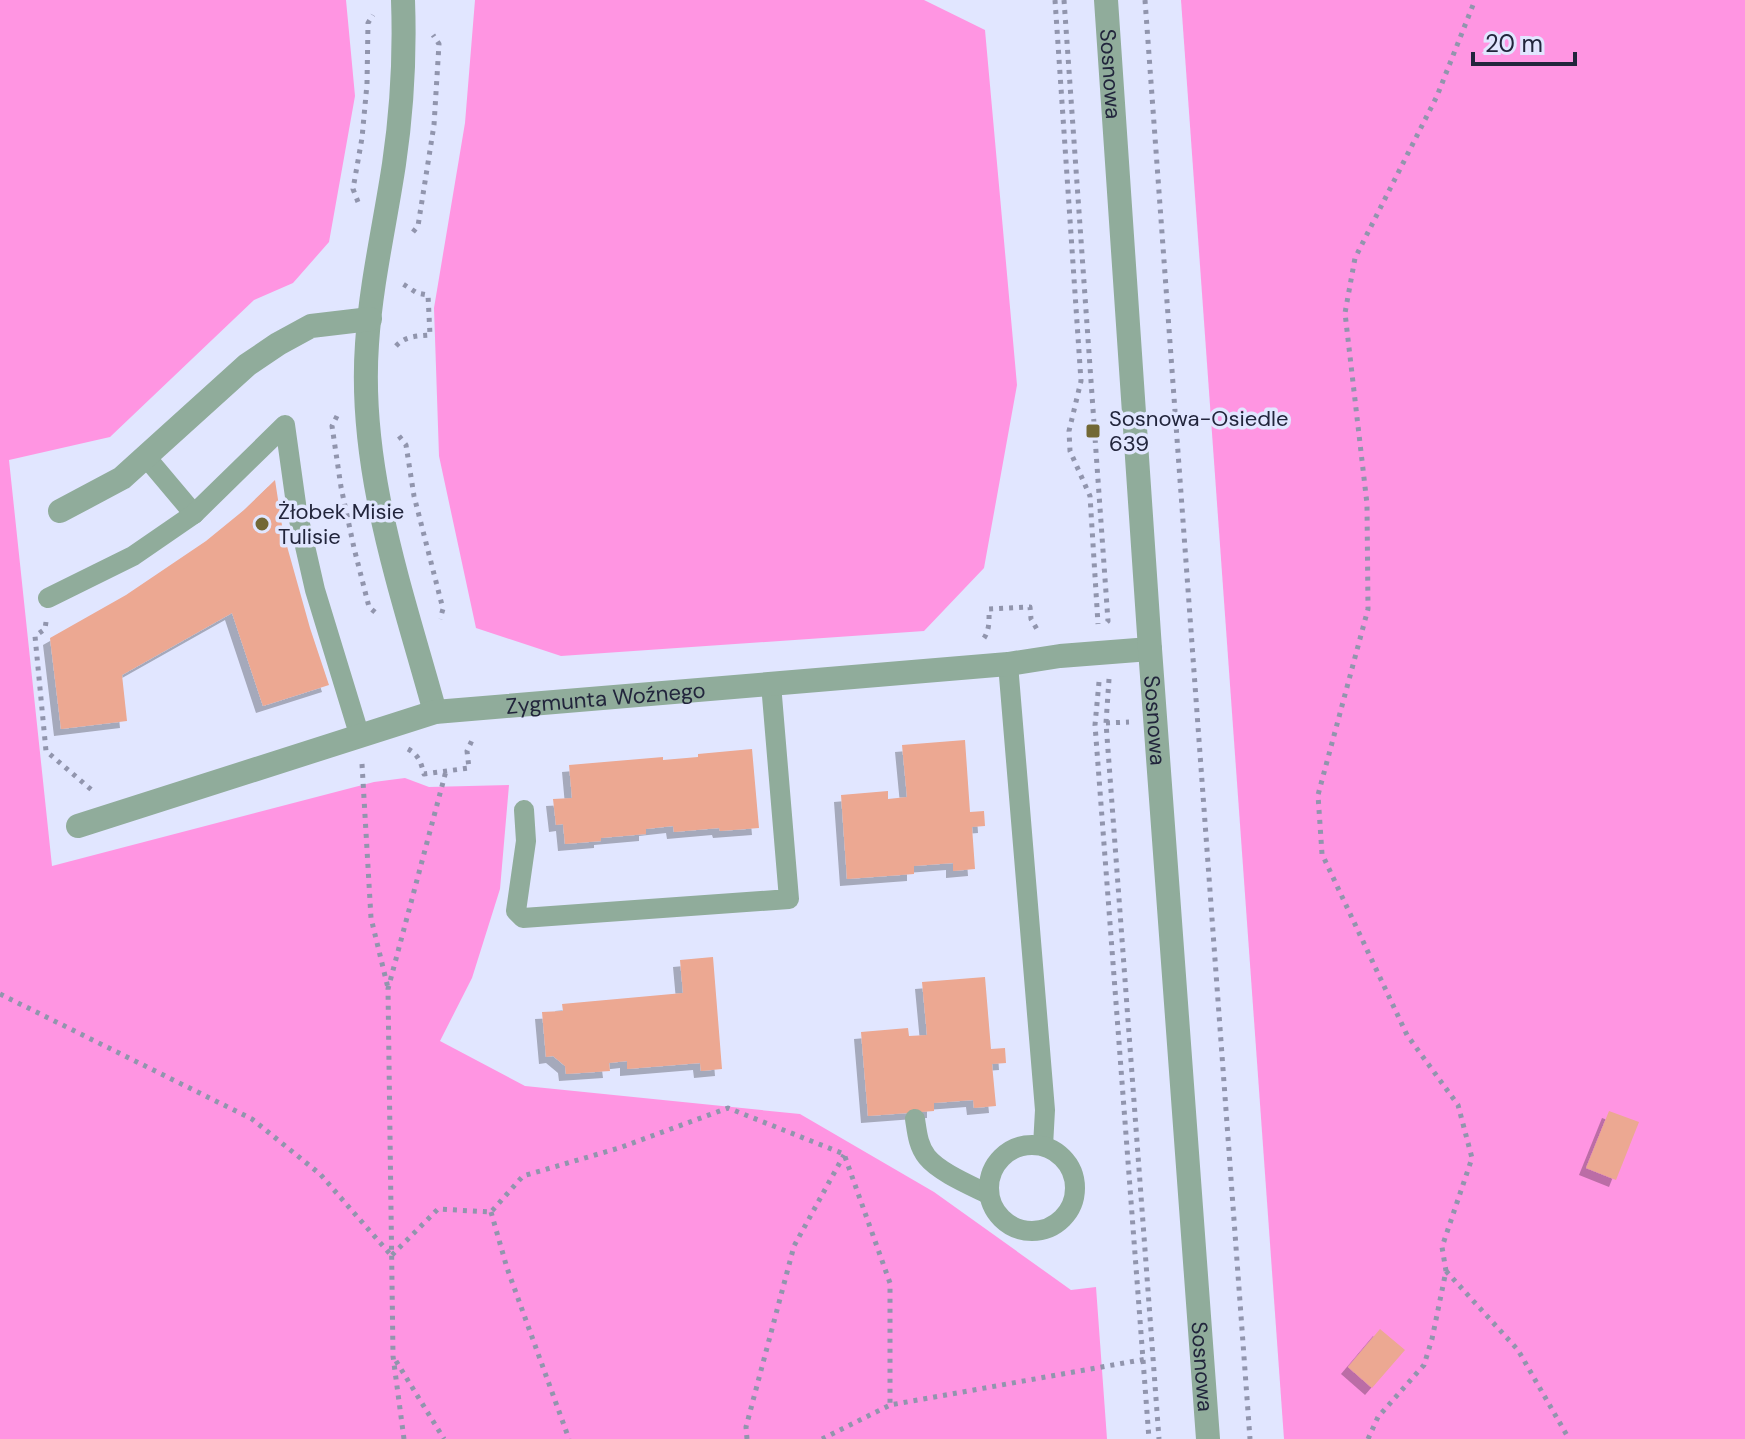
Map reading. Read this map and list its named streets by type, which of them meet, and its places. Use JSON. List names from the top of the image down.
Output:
{
  "streets": {
    "street": ["Sosnowa", "Zygmunta Woźnego"]
  },
  "crossings": [
    ["Sosnowa", "Zygmunta Woźnego"]
  ],
  "places": {
    "transit": ["Sosnowa-Osiedle 639"],
    "other": ["Żłobek Misie Tulisie"]
  },
  "scale_bar": "20 m"
}
